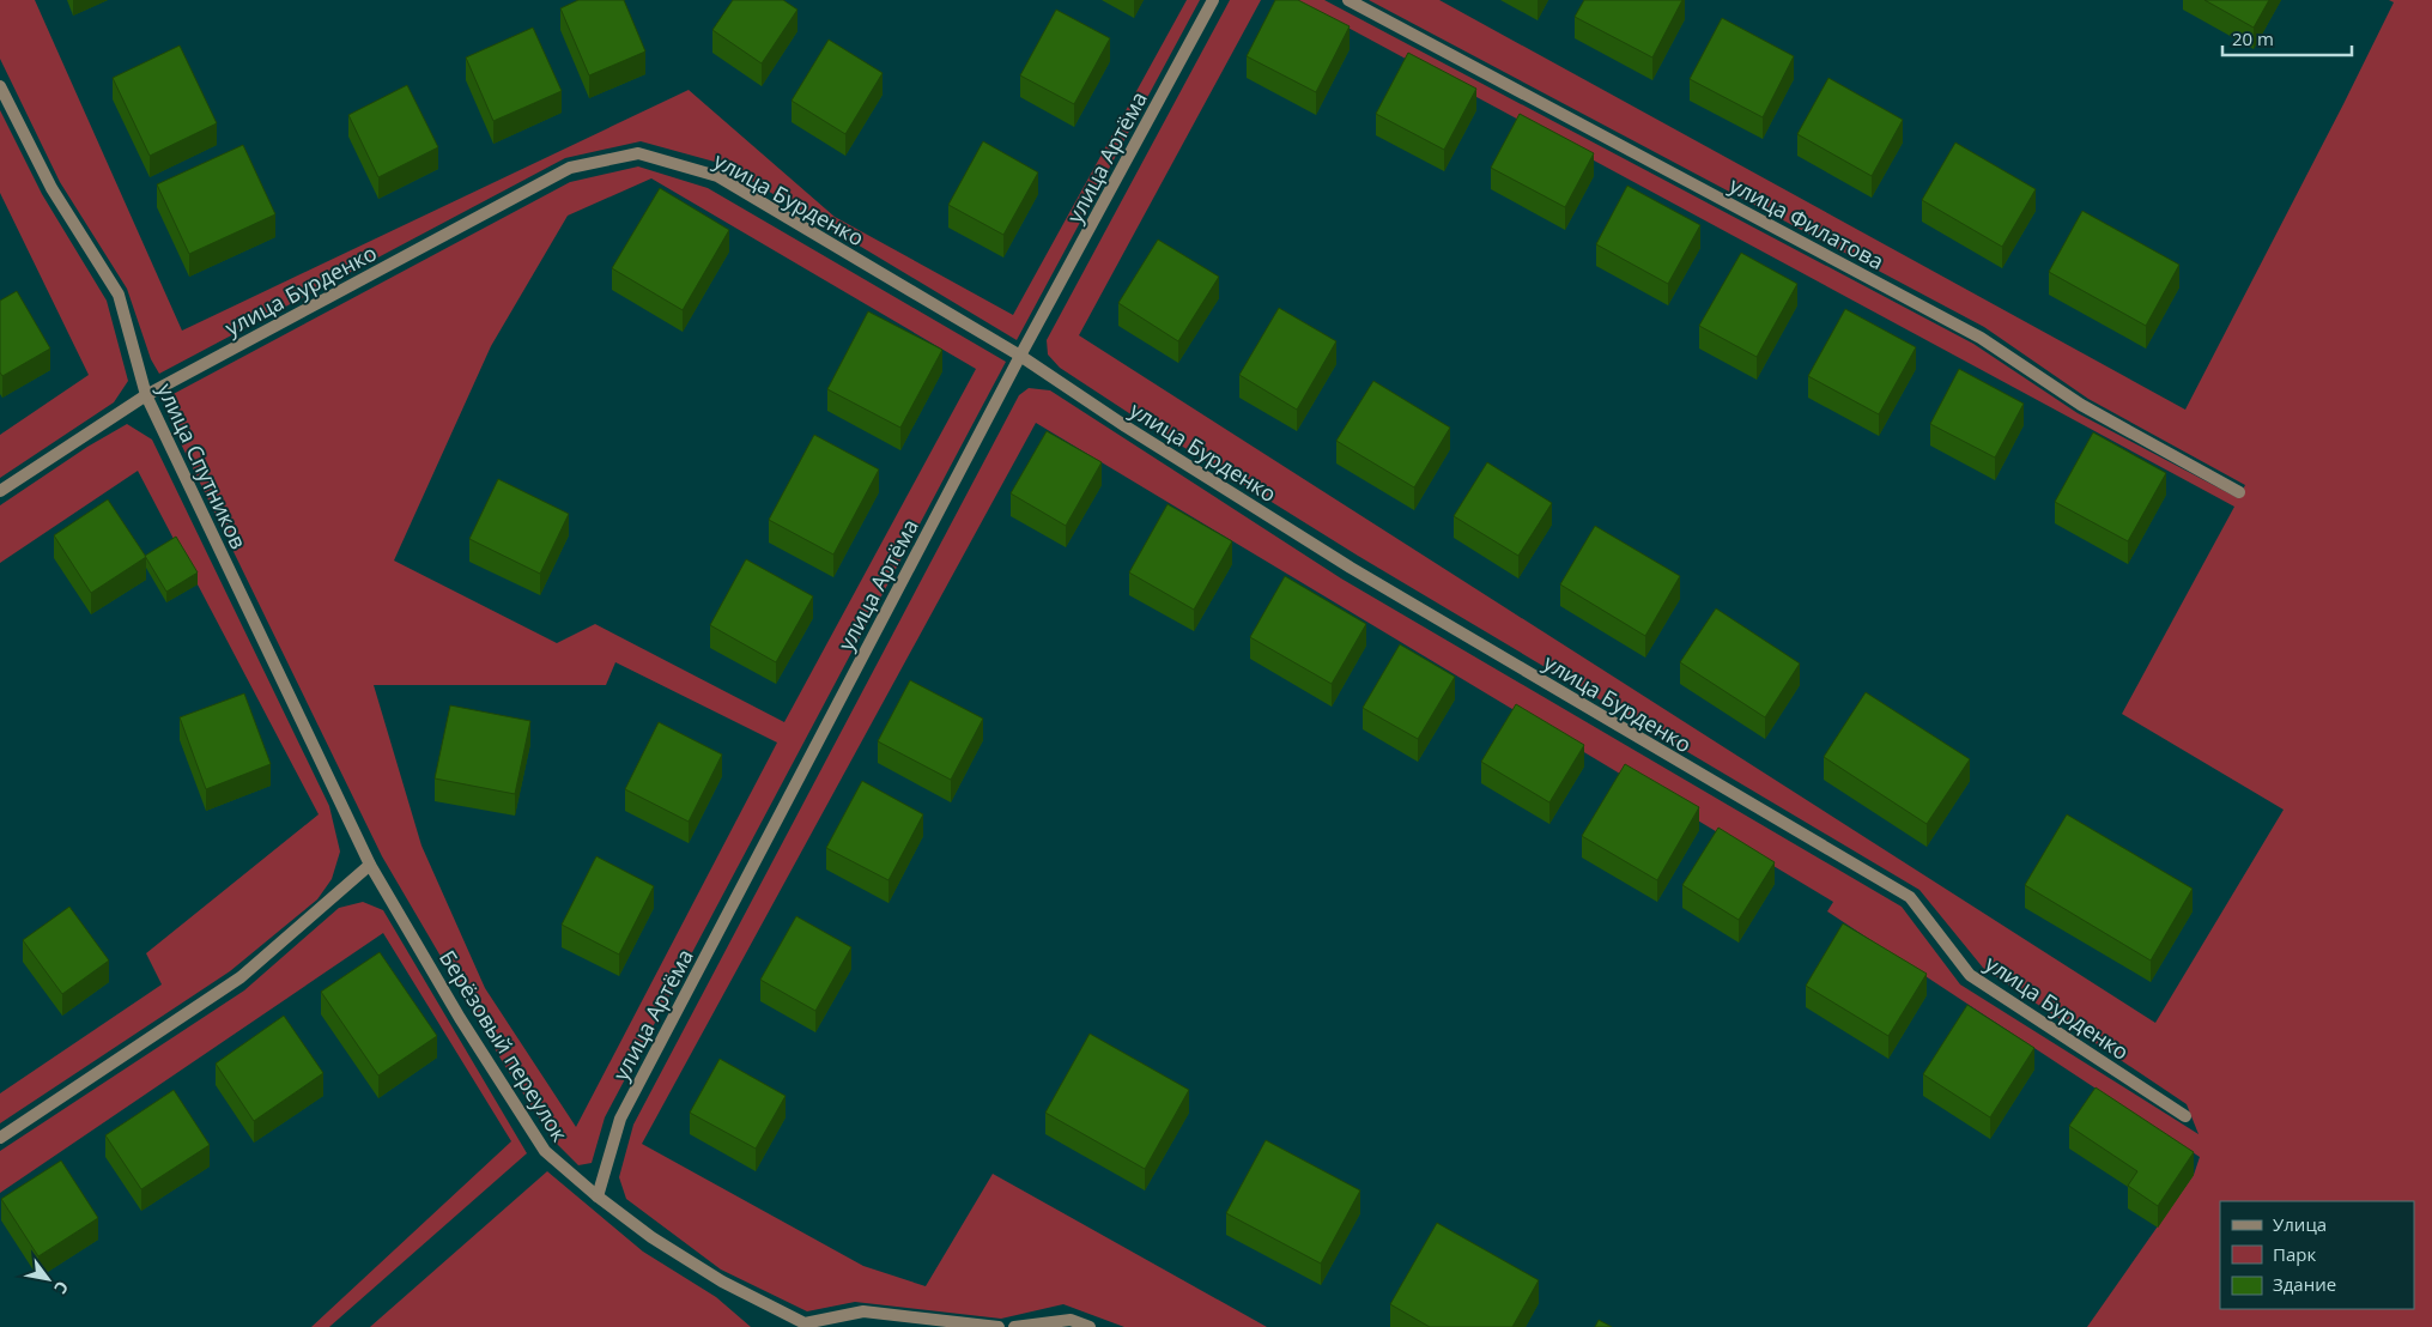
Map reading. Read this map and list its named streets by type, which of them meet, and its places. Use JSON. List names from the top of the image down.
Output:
{
  "streets": {
    "street": [
      "улица Артёма",
      "улица Бурденко",
      "улица Филатова",
      "улица Спутников",
      "Берёзовый переулок"
    ]
  },
  "crossings": [
    ["улица Артёма", "улица Бурденко"],
    ["улица Артёма", "Берёзовый переулок"],
    ["улица Бурденко", "улица Спутников"],
    ["улица Спутников", "Берёзовый переулок"]
  ],
  "legend": ["Улица", "Парк", "Здание"],
  "scale_bar": "20 m",
  "north": "bottom right"
}
